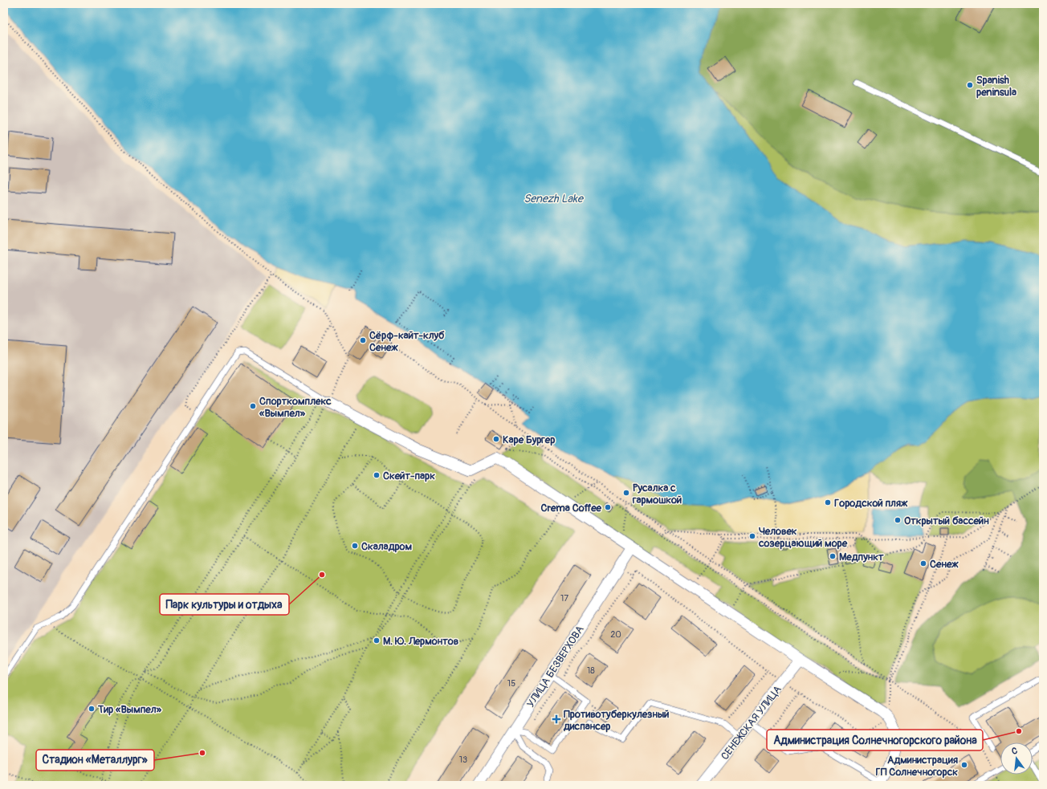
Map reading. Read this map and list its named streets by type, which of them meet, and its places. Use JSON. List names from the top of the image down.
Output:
{
  "streets": {
    "street": ["УЛИЦА БЕЗВЕРХОВА", "СЕНЕЖСКАЯ УЛИЦА"]
  },
  "water": ["Senezh Lake"],
  "places": {
    "other": [
      "Spanish peninsula",
      "Сёрф-кайт-клуб Сенеж",
      "Спорткомплекс «Вымпел»",
      "Каре Бургер",
      "Скейт-парк",
      "Русалка с гармошкой",
      "Городской пляж",
      "Crema Coffee",
      "Открытый бассейн",
      "Человек созерцающий море",
      "Скаладром",
      "Медпункт",
      "Сенеж",
      "Парк культуры и отдыха",
      "М. Ю. Лермонтов",
      "Тир «Вымпел»",
      "Администрация Солнечногорского района",
      "Стадион «Металлург»",
      "Администрация ГП Солнечногорск"
    ],
    "health": ["Противотуберкулезный диспансер"]
  },
  "house_numbers": [
    "17",
    "20",
    "18",
    "15",
    "13"
  ],
  "north": "top"
}
